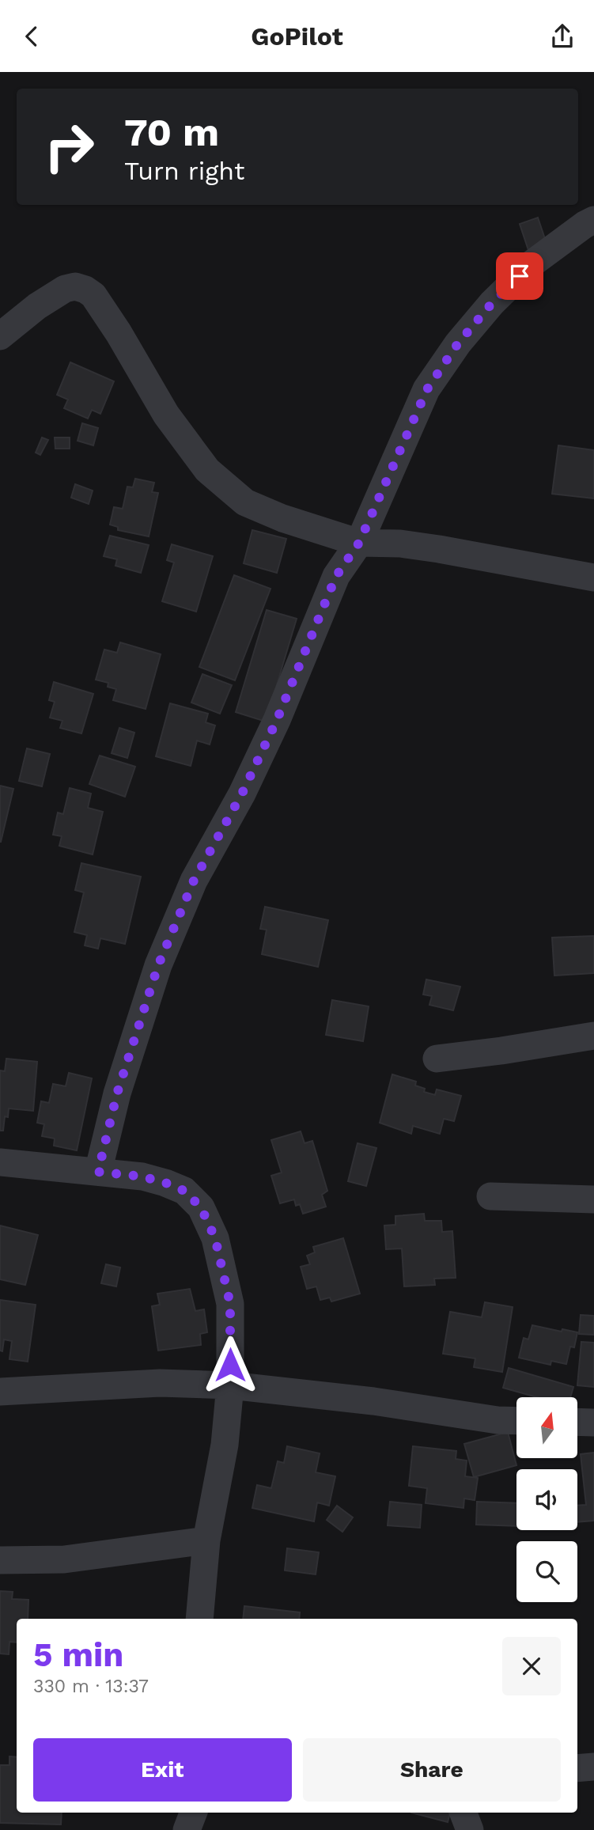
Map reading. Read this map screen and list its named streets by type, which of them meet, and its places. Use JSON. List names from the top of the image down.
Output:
{
  "north": "top",
  "page": {
    "header": "GoPilot",
    "turn": ["70 m", "Turn right"],
    "heading": ["5 min", "330 m · 13:37"],
    "buttons": ["Exit", "Share"]
  }
}
